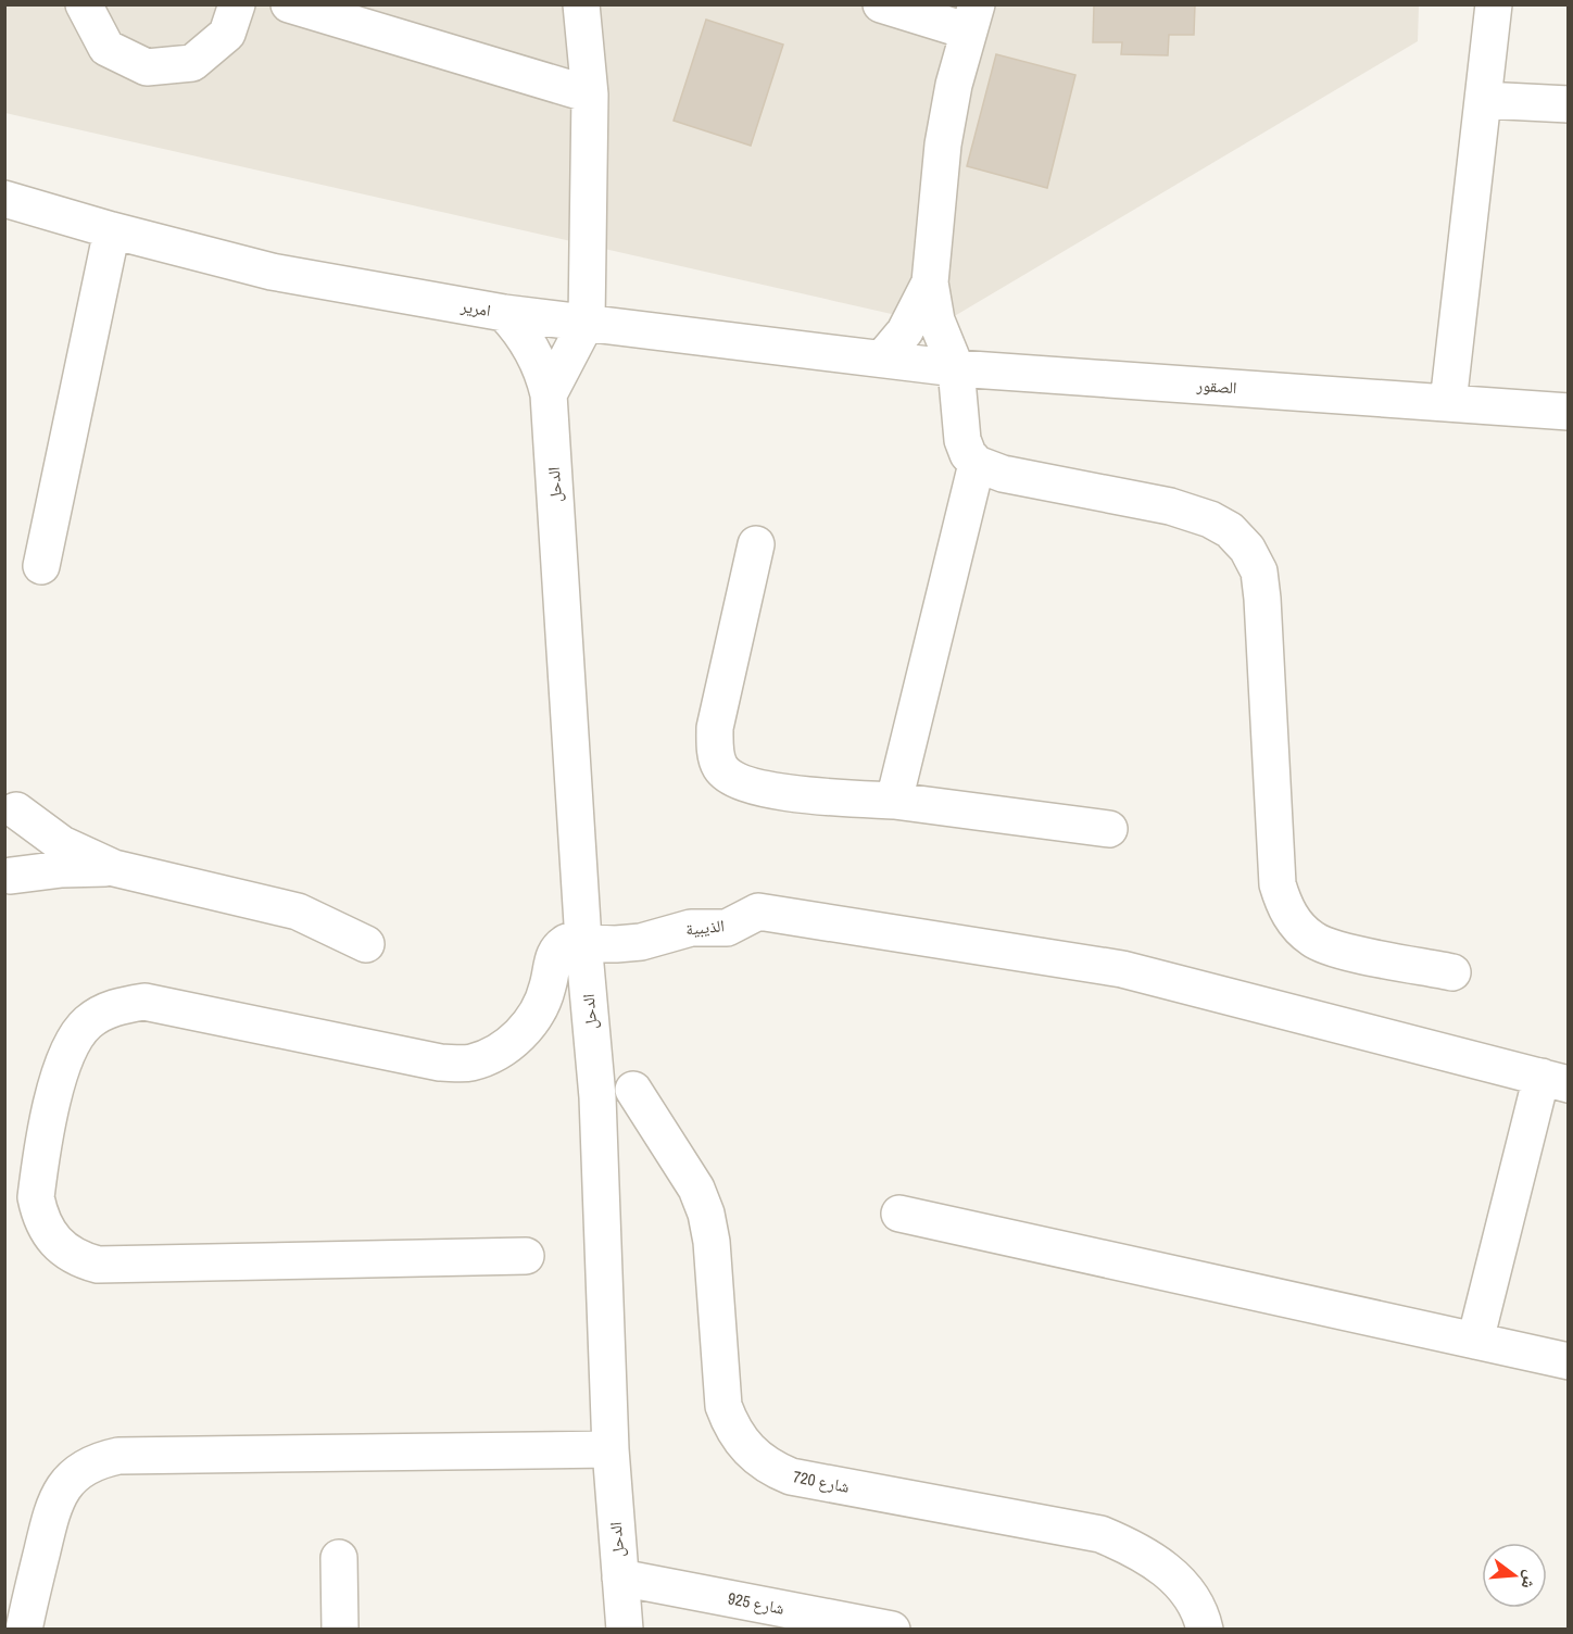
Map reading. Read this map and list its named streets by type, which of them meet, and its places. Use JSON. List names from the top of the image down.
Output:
{
  "streets": {
    "street": [
      "امرير",
      "الصقور",
      "الدحل",
      "الذيبية",
      "شارع 720",
      "شارع 925"
    ]
  },
  "crossings": [
    ["امرير", "الصقور"],
    ["الدحل", "الذيبية"],
    ["الدحل", "شارع 925"]
  ],
  "north": "right"
}
